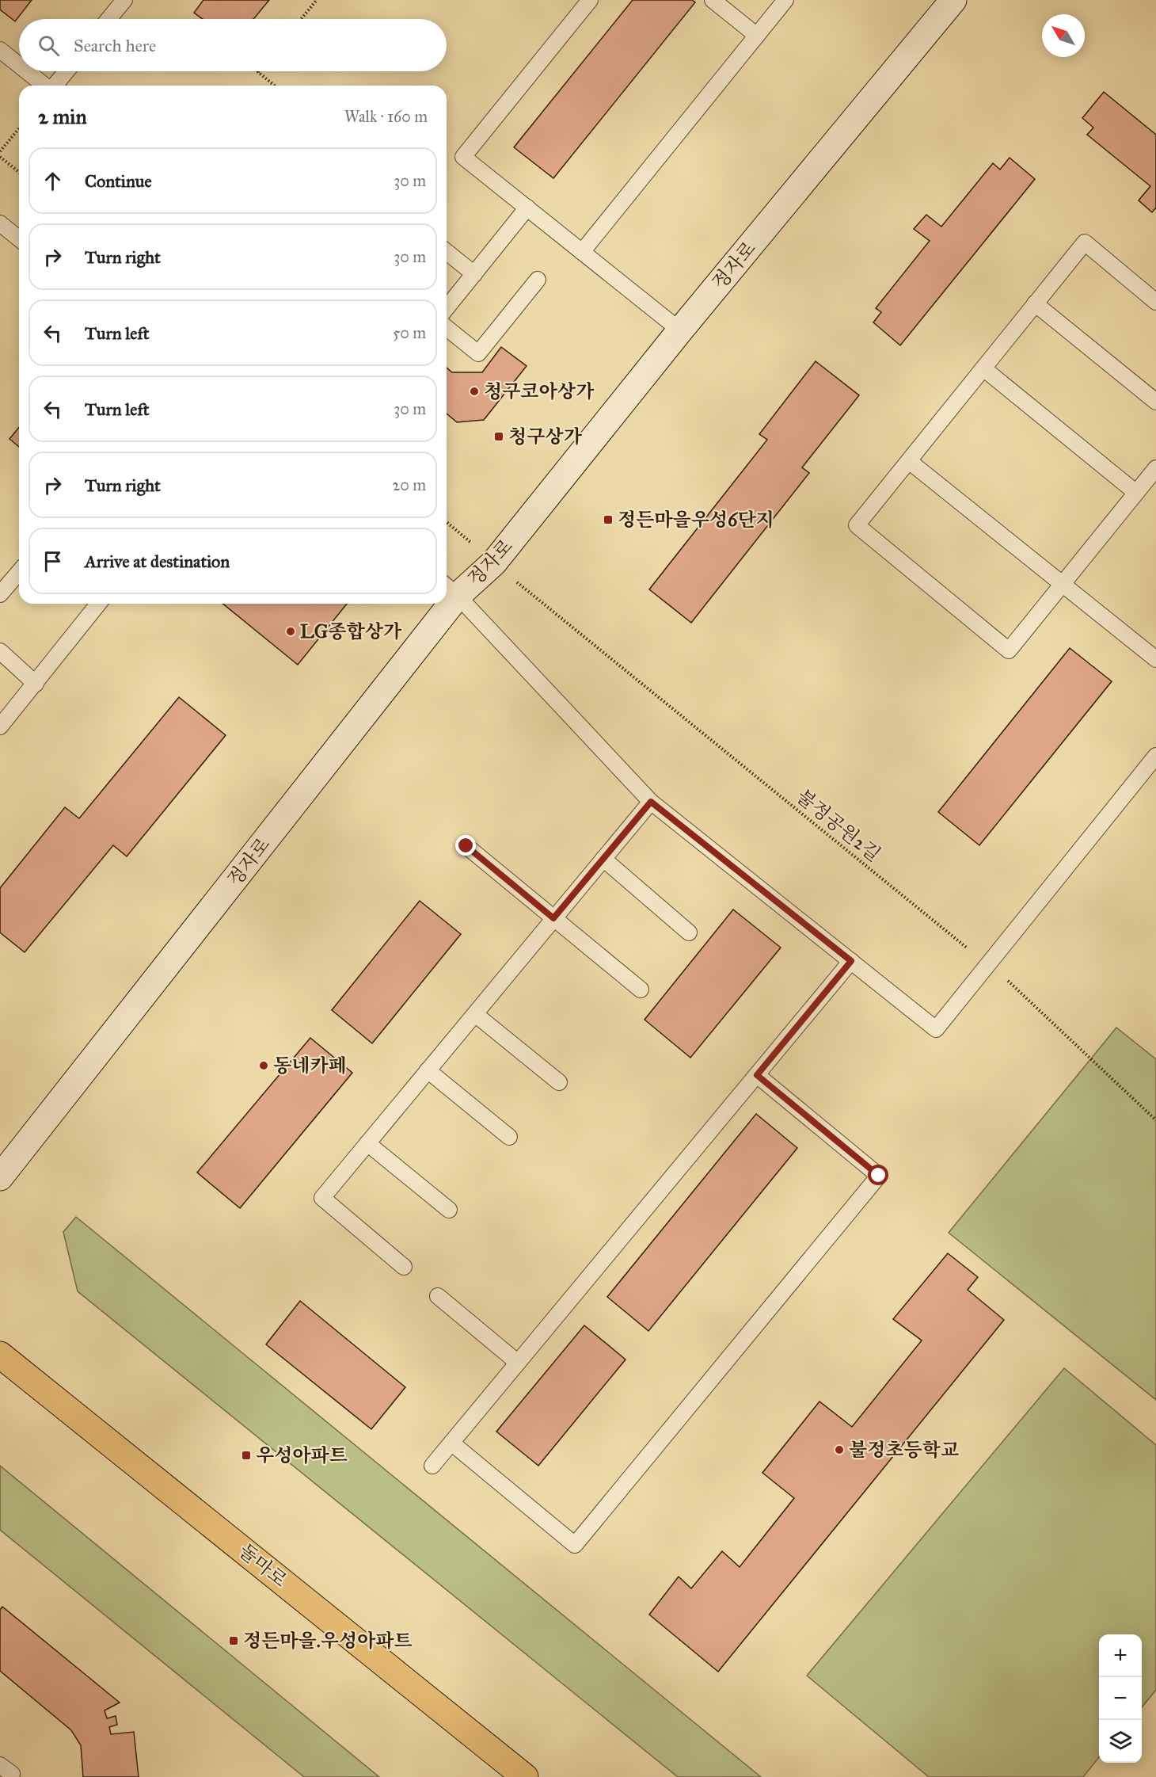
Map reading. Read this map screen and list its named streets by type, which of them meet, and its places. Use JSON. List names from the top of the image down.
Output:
{
  "streets": {
    "main road": ["돌마로"],
    "street": ["정자로"],
    "path": ["불정공원2길"]
  },
  "crossings": [
    ["정자로", "불정공원2길"]
  ],
  "places": {
    "other": [
      "청구코아상가",
      "LG종합상가",
      "동네카페",
      "불정초등학교"
    ],
    "transit": [
      "청구상가",
      "정든마을우성6단지",
      "우성아파트",
      "정든마을.우성아파트"
    ]
  },
  "north": "top left",
  "page": {
    "search": "Search here",
    "heading": ["2 min", "Walk · 160 m"],
    "list": [
      ["Continue", "30 m"],
      ["Turn right", "30 m"],
      ["Turn left", "50 m"],
      ["Turn left", "30 m"],
      ["Turn right", "20 m"],
      "Arrive at destination"
    ],
    "map_buttons": ["+", "−"]
  }
}
